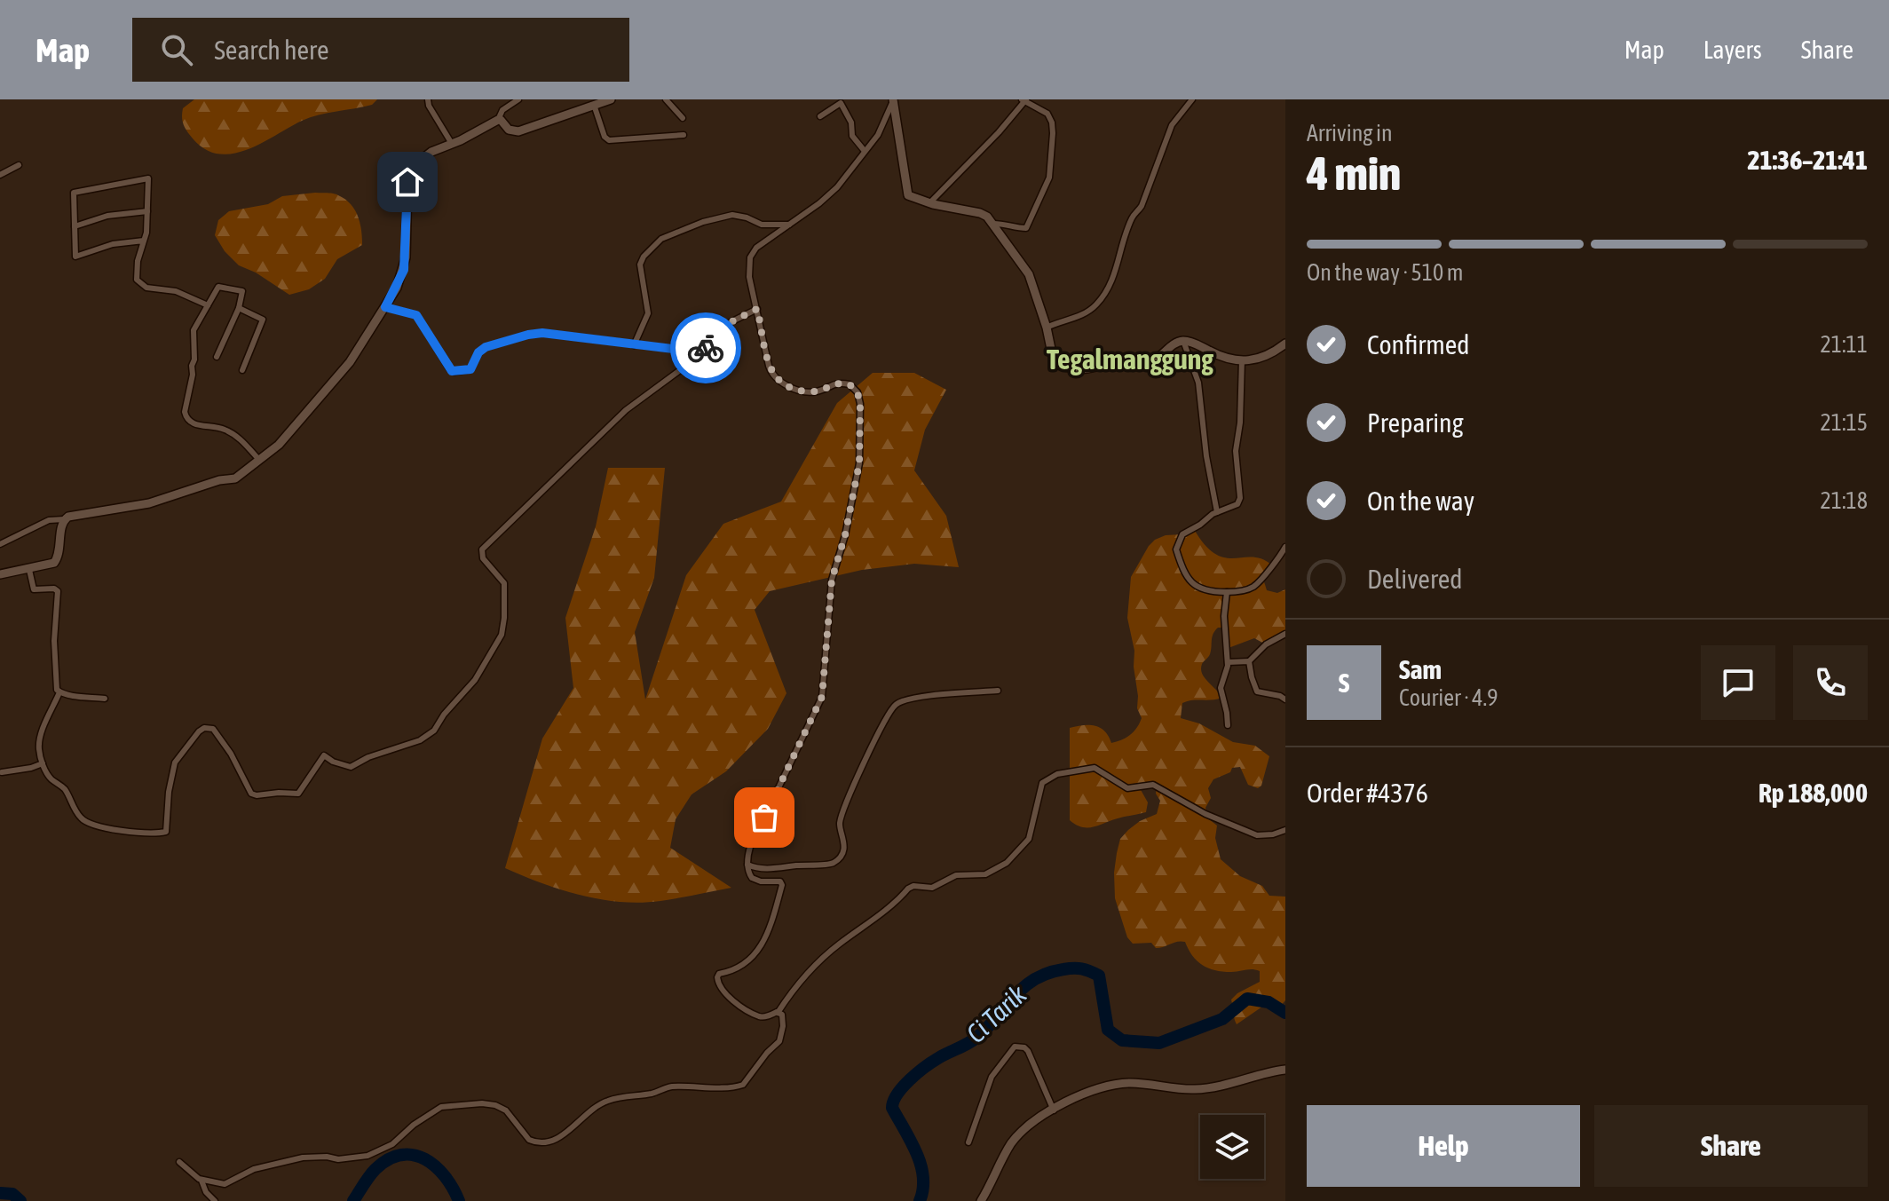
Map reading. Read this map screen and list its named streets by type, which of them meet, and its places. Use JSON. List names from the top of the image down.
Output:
{
  "districts": ["Tegalmanggung"],
  "water": ["Ci Tarik"],
  "page": {
    "header": "Map",
    "search": "Search here",
    "nav": ["Map", "Layers", "Share"],
    "heading": ["4 min", "Arriving in", "21:36–21:41"],
    "panel": [
      "Sam",
      "Courier · 4.9",
      "Order #4376",
      "Rp 188,000"
    ],
    "bar": "On the way · 510 m",
    "list": [
      ["Confirmed", "21:11"],
      ["Preparing", "21:15"],
      ["On the way", "21:18"],
      "Delivered"
    ],
    "round": "S",
    "buttons": ["Help", "Share"]
  }
}
